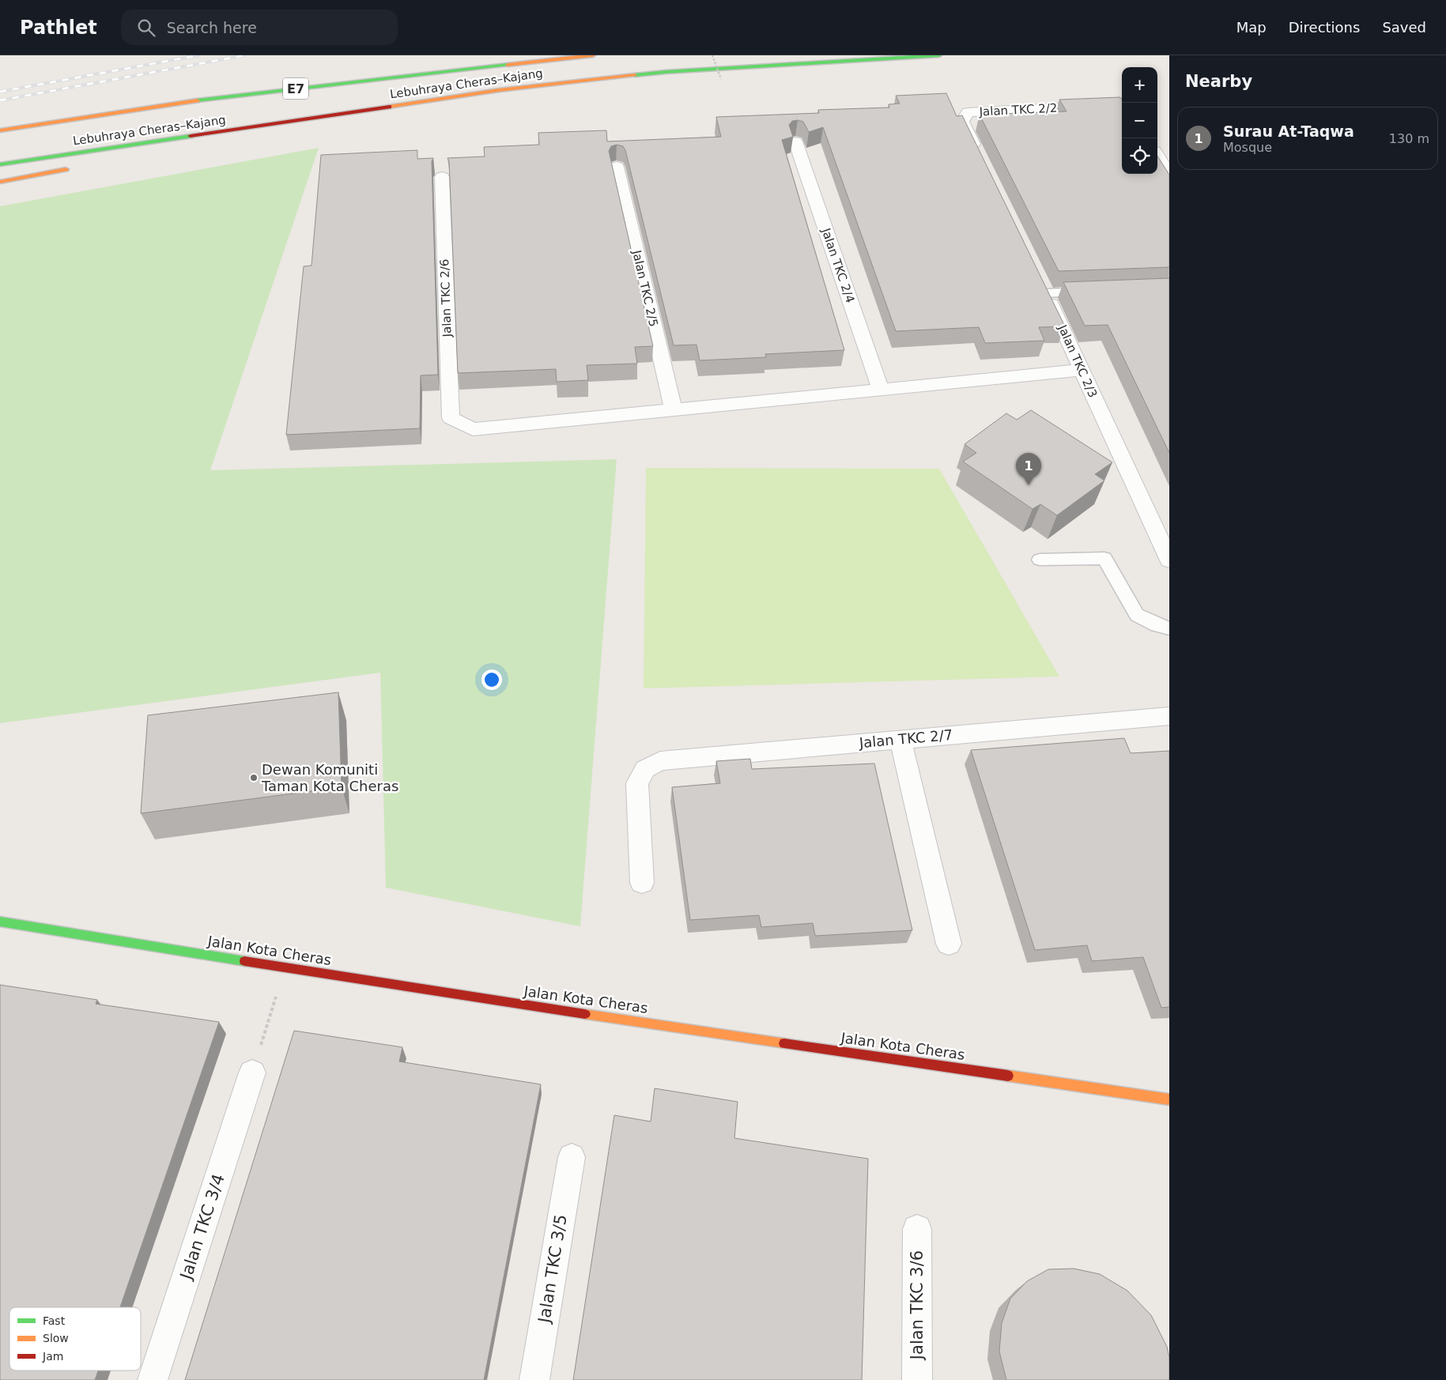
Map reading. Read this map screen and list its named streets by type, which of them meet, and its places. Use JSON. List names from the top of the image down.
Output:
{
  "streets": {
    "main road": ["Lebuhraya Cheras–Kajang", "E7", "Jalan Kota Cheras"],
    "street": [
      "Jalan TKC 2/2",
      "Jalan TKC 2/4",
      "Jalan TKC 2/5",
      "Jalan TKC 2/6",
      "Jalan TKC 2/3",
      "Jalan TKC 2/7",
      "Jalan TKC 3/4",
      "Jalan TKC 3/5",
      "Jalan TKC 3/6"
    ]
  },
  "crossings": [
    ["Jalan TKC 2/5", "Jalan TKC 2/6"]
  ],
  "places": ["Dewan Komuniti Taman Kota Cheras"],
  "legend": ["Fast", "Slow", "Jam"],
  "page": {
    "header": "Pathlet",
    "search": "Search here",
    "nav": ["Map", "Directions", "Saved"],
    "heading": "Nearby",
    "map_buttons": ["+", "−"],
    "list": [
      {
        "mark": "1",
        "name": "Surau At-Taqwa",
        "note": "Mosque",
        "value": "130 m"
      }
    ],
    "pins": "1"
  }
}
